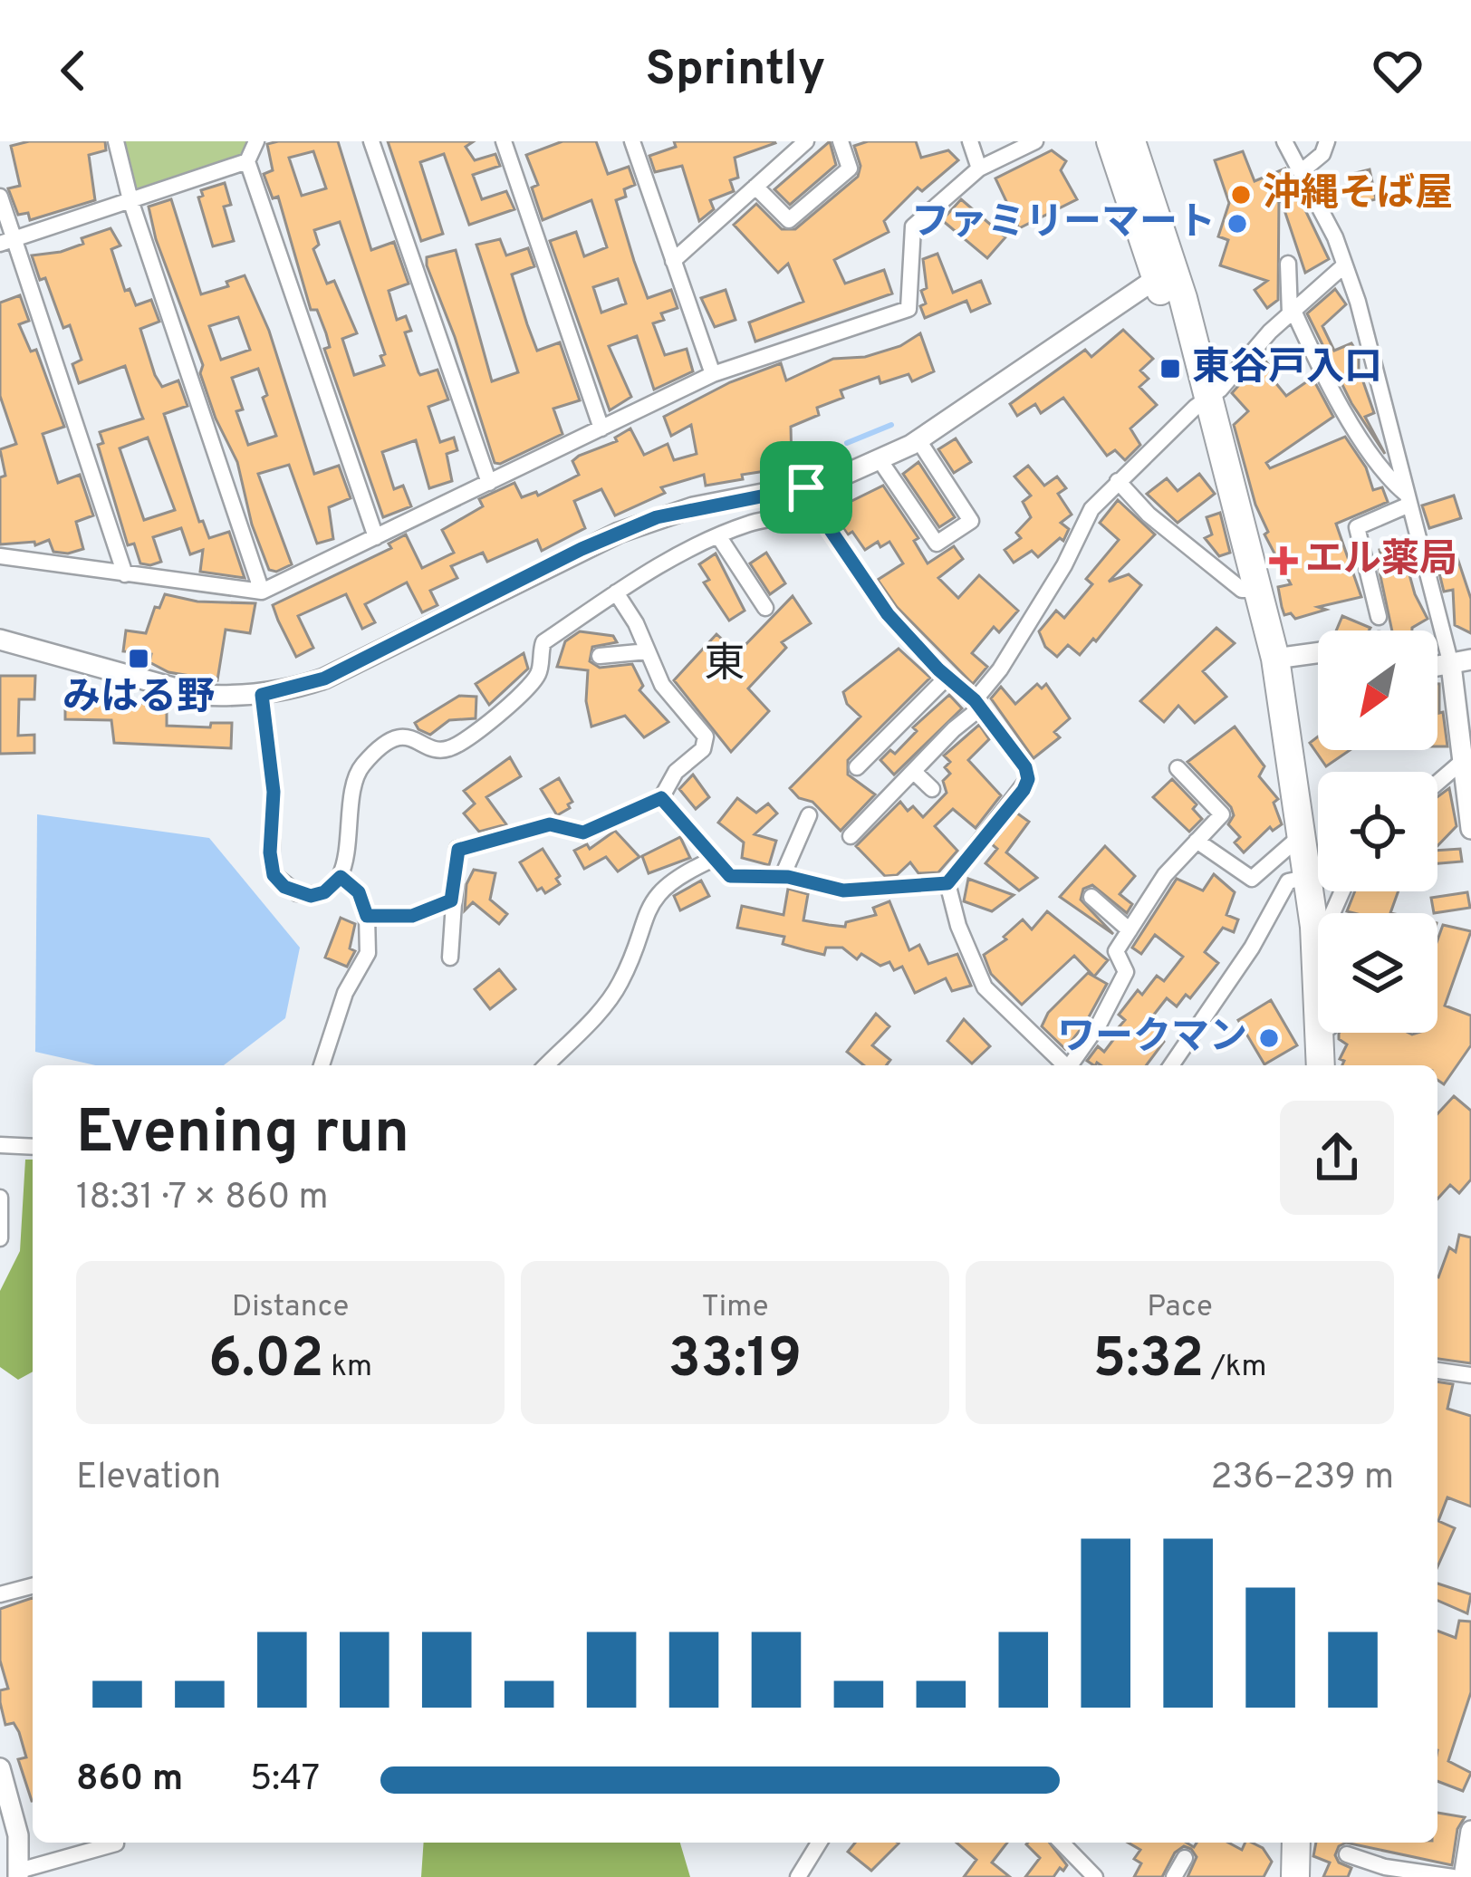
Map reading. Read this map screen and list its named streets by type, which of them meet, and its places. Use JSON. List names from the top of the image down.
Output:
{
  "districts": ["東"],
  "places": {
    "other": ["沖縄そば屋", "ファミリーマート", "ワークマン"],
    "transit": ["東谷戸入口", "みはる野"],
    "health": ["エル薬局"]
  },
  "north": "bottom left",
  "page": {
    "header": "Sprintly",
    "heading": ["Evening run", "18:31 · 7 × 860 m"],
    "stats": [
      ["Distance", "6.02 km"],
      ["Time", "33:19"],
      ["Pace", "5:32 /km"]
    ],
    "chart": ["Elevation", "236–239 m"],
    "list": [
      {
        "name": "860 m",
        "note": "5:47"
      }
    ]
  }
}
